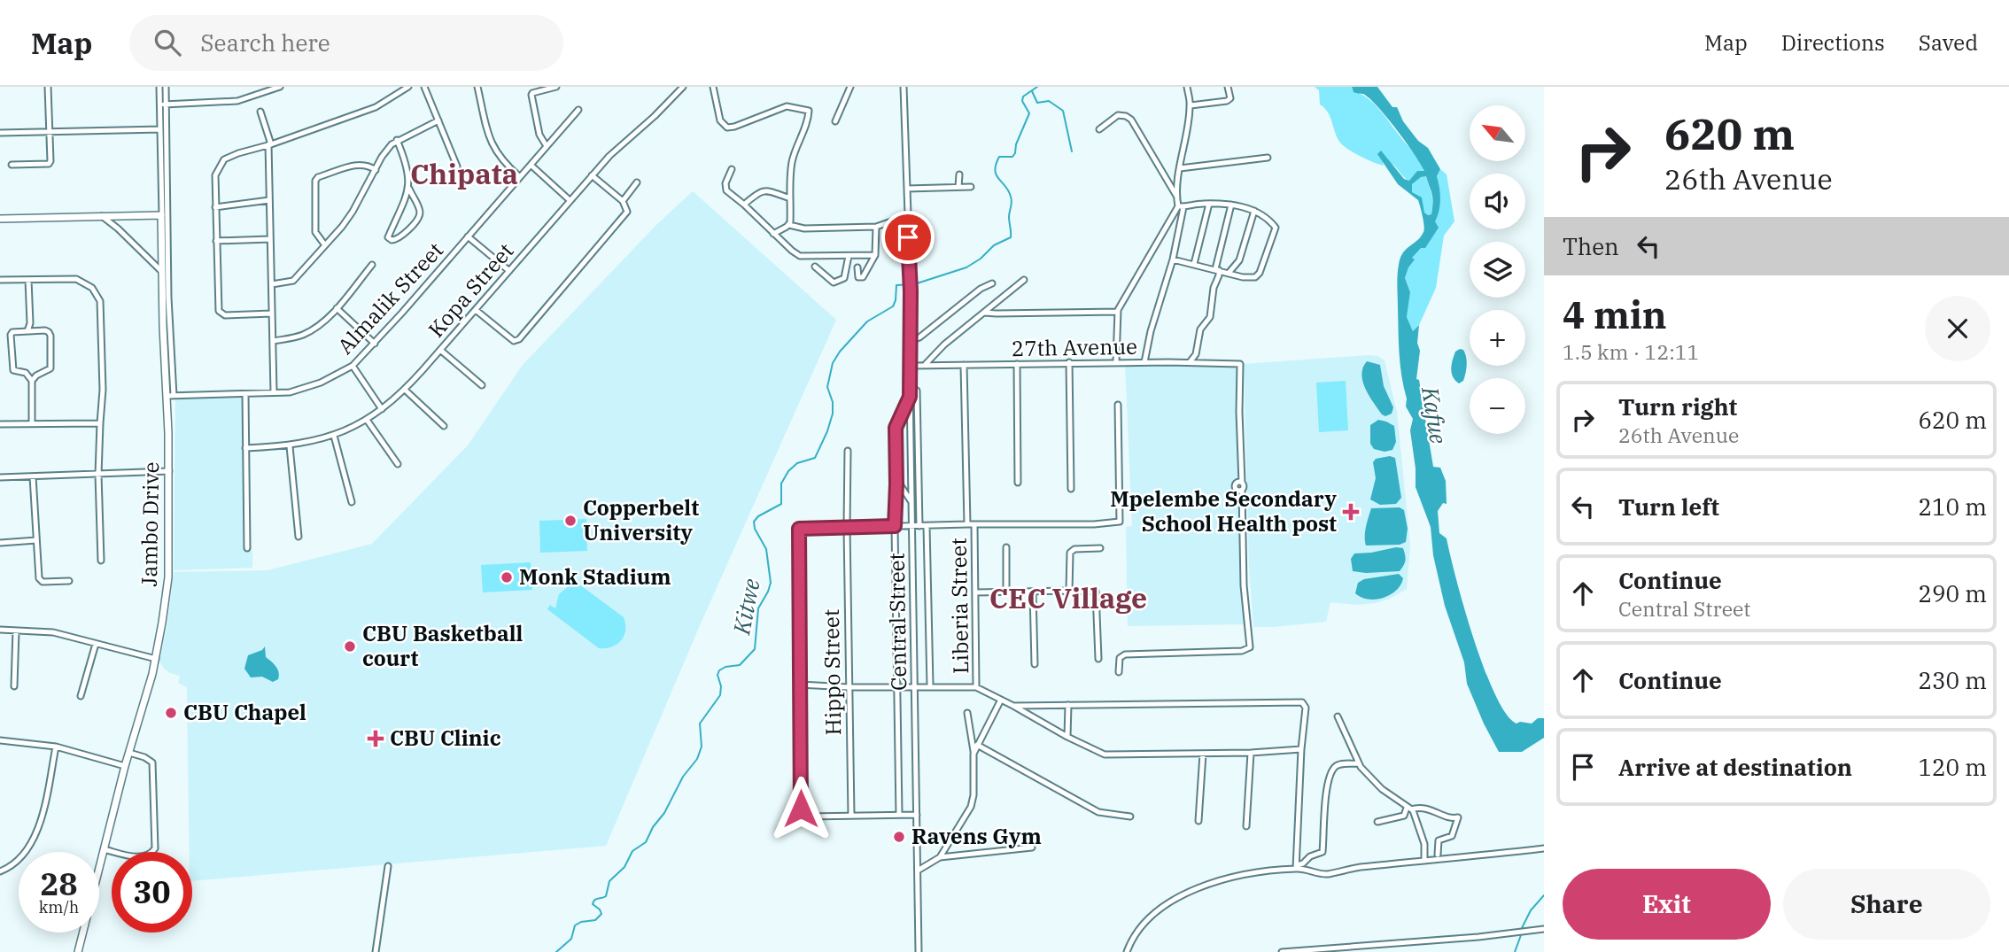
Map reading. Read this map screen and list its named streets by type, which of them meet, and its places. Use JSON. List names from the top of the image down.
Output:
{
  "streets": {
    "main road": ["Jambo Drive"],
    "street": [
      "Kopa Street",
      "Almalik Street",
      "27th Avenue",
      "Liberia Street",
      "Central Street",
      "Hippo Street"
    ]
  },
  "crossings": [
    ["Almalik Street", "Jambo Drive"],
    ["27th Avenue", "Central Street"]
  ],
  "districts": ["Chipata", "CEC Village"],
  "water": ["Kafue", "Kitwe"],
  "places": {
    "health": ["Mpelembe Secondary School Health post", "CBU Clinic"],
    "other": [
      "Copperbelt University",
      "Monk Stadium",
      "CBU Basketball court",
      "CBU Chapel",
      "Ravens Gym"
    ]
  },
  "north": "top left",
  "page": {
    "header": "Map",
    "search": "Search here",
    "nav": ["Map", "Directions", "Saved"],
    "turn": ["620 m", "26th Avenue"],
    "map_buttons": ["+", "−"],
    "then": "Then",
    "heading": ["4 min", "1.5 km · 12:11"],
    "list": [
      {
        "name": "Turn right",
        "note": "26th Avenue",
        "value": "620 m"
      },
      {
        "name": "Turn left",
        "value": "210 m"
      },
      {
        "name": "Continue",
        "note": "Central Street",
        "value": "290 m"
      },
      {
        "name": "Continue",
        "value": "230 m"
      },
      {
        "name": "Arrive at destination",
        "value": "120 m"
      }
    ],
    "speed": "28 km/h",
    "limit": "30",
    "buttons": ["Exit", "Share"]
  }
}
